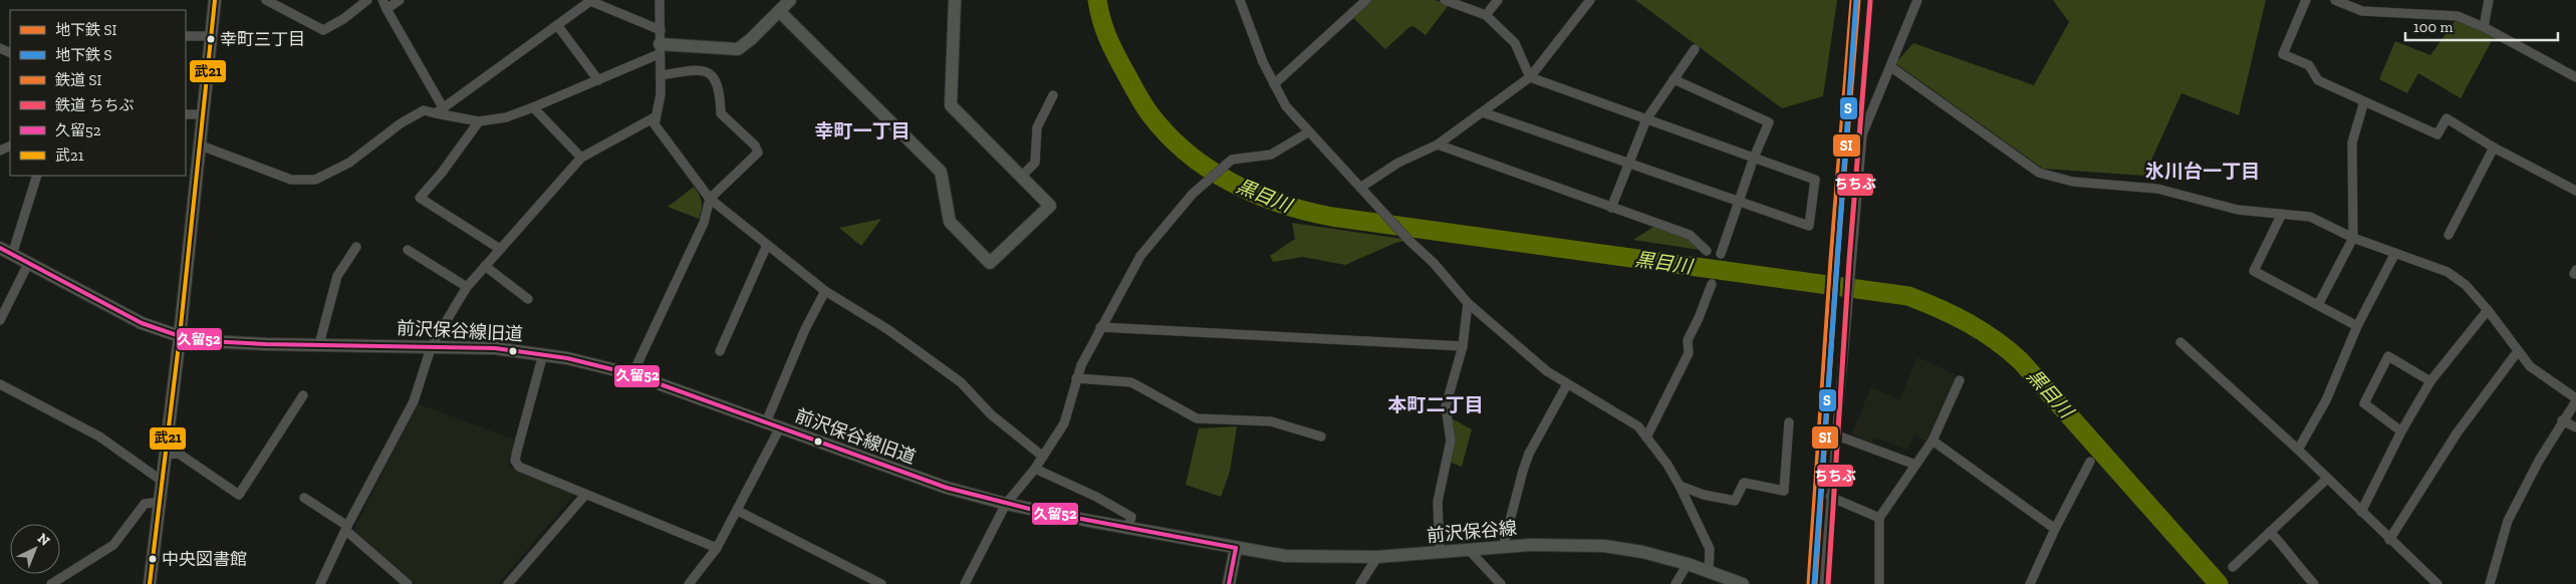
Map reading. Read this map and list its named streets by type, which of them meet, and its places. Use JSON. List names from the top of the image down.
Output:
{
  "streets": {
    "street": ["前沢保谷線旧道", "前沢保谷線"]
  },
  "crossings": [
    ["前沢保谷線旧道", "前沢保谷線"]
  ],
  "districts": ["幸町一丁目", "氷川台一丁目", "本町二丁目"],
  "water": ["黒目川"],
  "places": ["幸町三丁目", "中央図書館"],
  "lines": [
    "metro line SI",
    "metro line S",
    "rail line SI",
    "transit line 武21",
    "rail line ちちぶ",
    "transit line 久留52"
  ],
  "legend": [
    "地下鉄 SI",
    "地下鉄 S",
    "鉄道 SI",
    "鉄道 ちちぶ",
    "久留52",
    "武21"
  ],
  "scale_bar": "100 m",
  "north": "top right"
}
